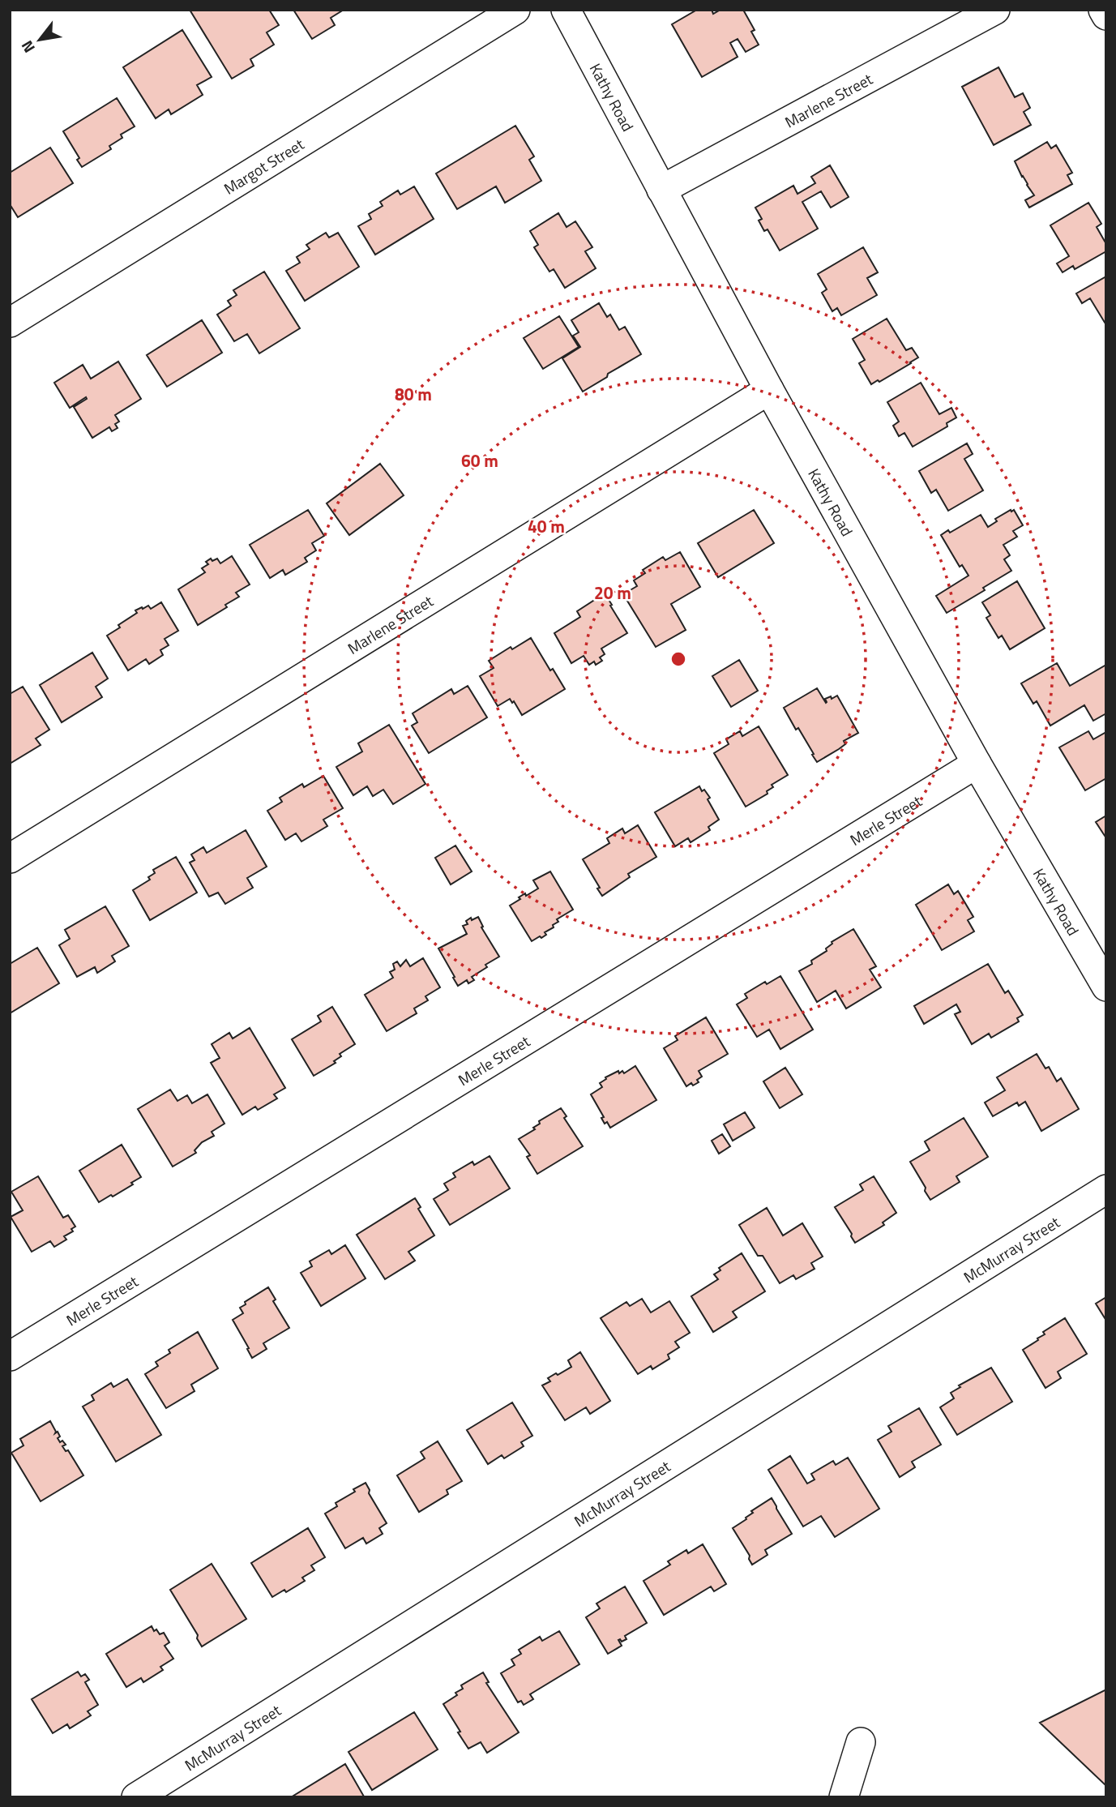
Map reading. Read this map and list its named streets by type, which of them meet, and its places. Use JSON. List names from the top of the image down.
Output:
{
  "streets": {
    "street": [
      "Kathy Road",
      "Marlene Street",
      "Margot Street",
      "Merle Street",
      "McMurray Street"
    ]
  },
  "crossings": [
    ["Kathy Road", "Marlene Street"],
    ["Kathy Road", "Merle Street"]
  ],
  "north": "bottom left",
  "rings": [
    "80 m",
    "60 m",
    "40 m",
    "20 m"
  ]
}
